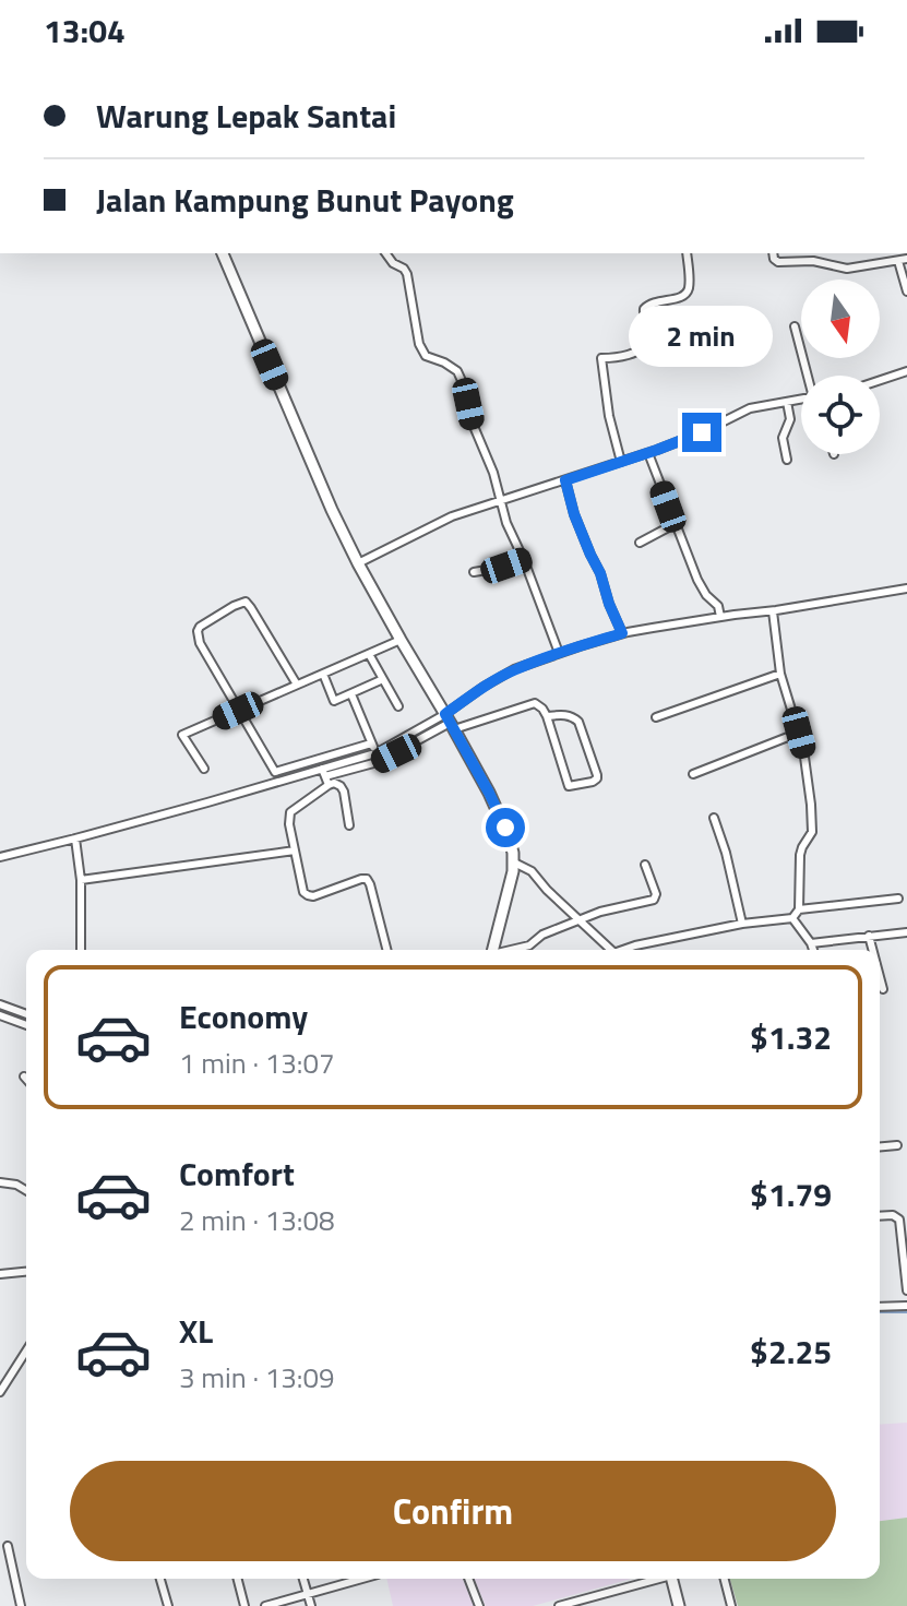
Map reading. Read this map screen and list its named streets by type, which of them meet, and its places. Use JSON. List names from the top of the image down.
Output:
{
  "north": "bottom",
  "page": {
    "status": "13:04",
    "banner": ["Warung Lepak Santai", "Jalan Kampung Bunut Payong"],
    "bubble": "2 min",
    "list": [
      {
        "name": "Economy",
        "note": "1 min · 13:07",
        "value": "$1.32"
      },
      {
        "name": "Comfort",
        "note": "2 min · 13:08",
        "value": "$1.79"
      },
      {
        "name": "XL",
        "note": "3 min · 13:09",
        "value": "$2.25"
      }
    ],
    "buttons": "Confirm"
  }
}
